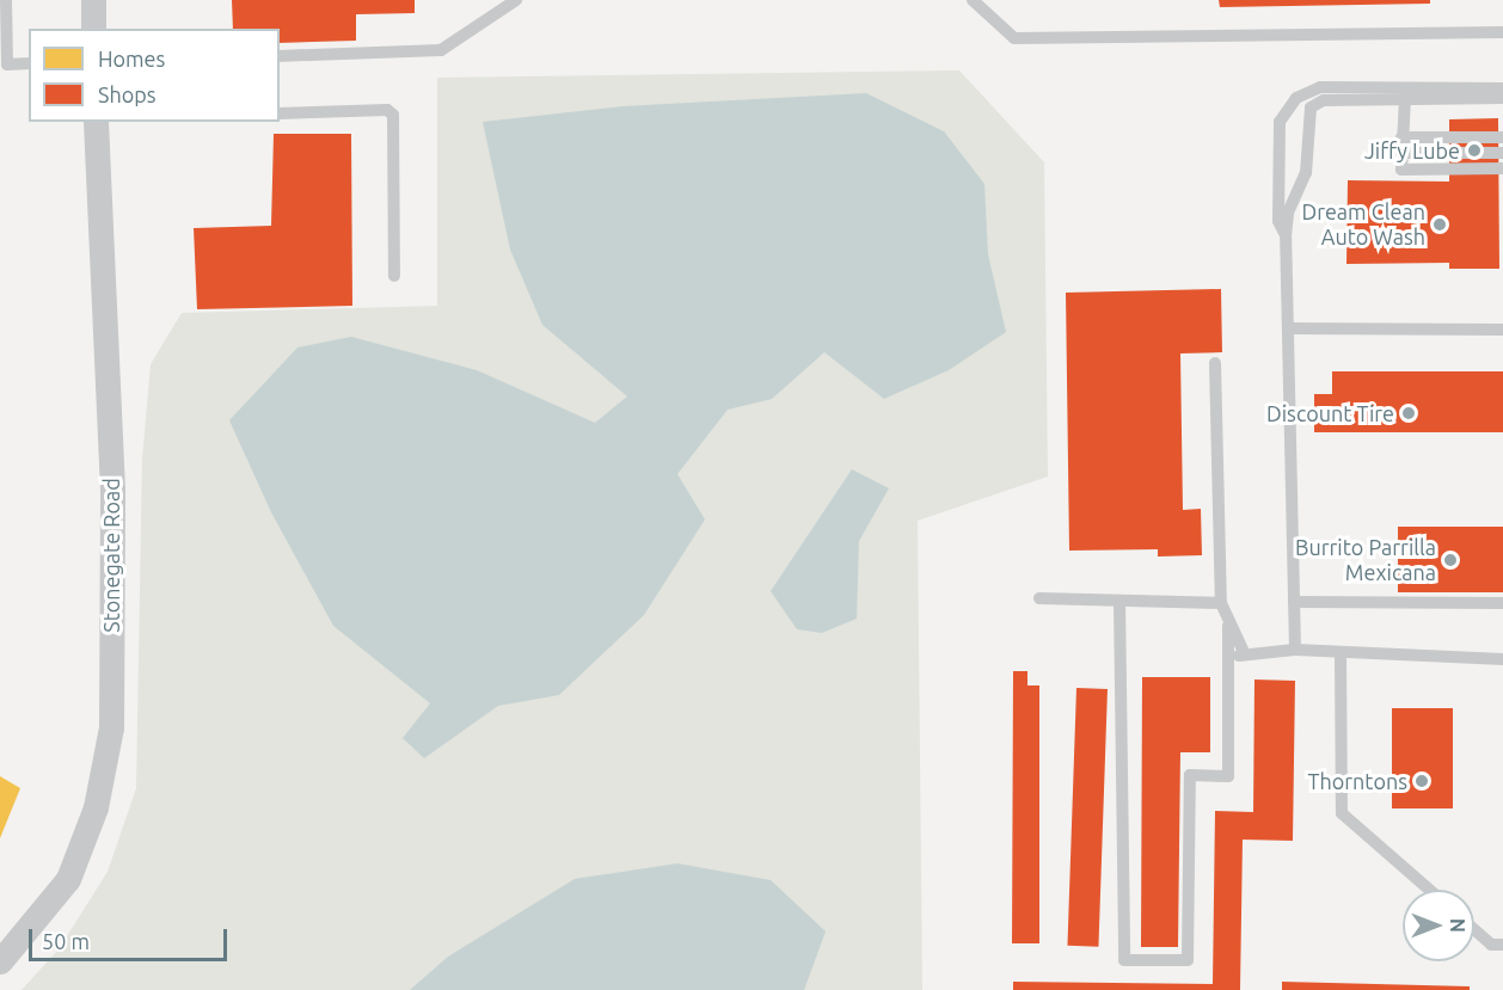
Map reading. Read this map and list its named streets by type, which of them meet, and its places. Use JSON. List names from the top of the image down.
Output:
{
  "streets": {
    "street": ["Stonegate Road"]
  },
  "places": [
    "Jiffy Lube",
    "Dream Clean Auto Wash",
    "Discount Tire",
    "Burrito Parrilla Mexicana",
    "Thorntons"
  ],
  "legend": ["Homes", "Shops"],
  "scale_bar": "50 m",
  "north": "right"
}
